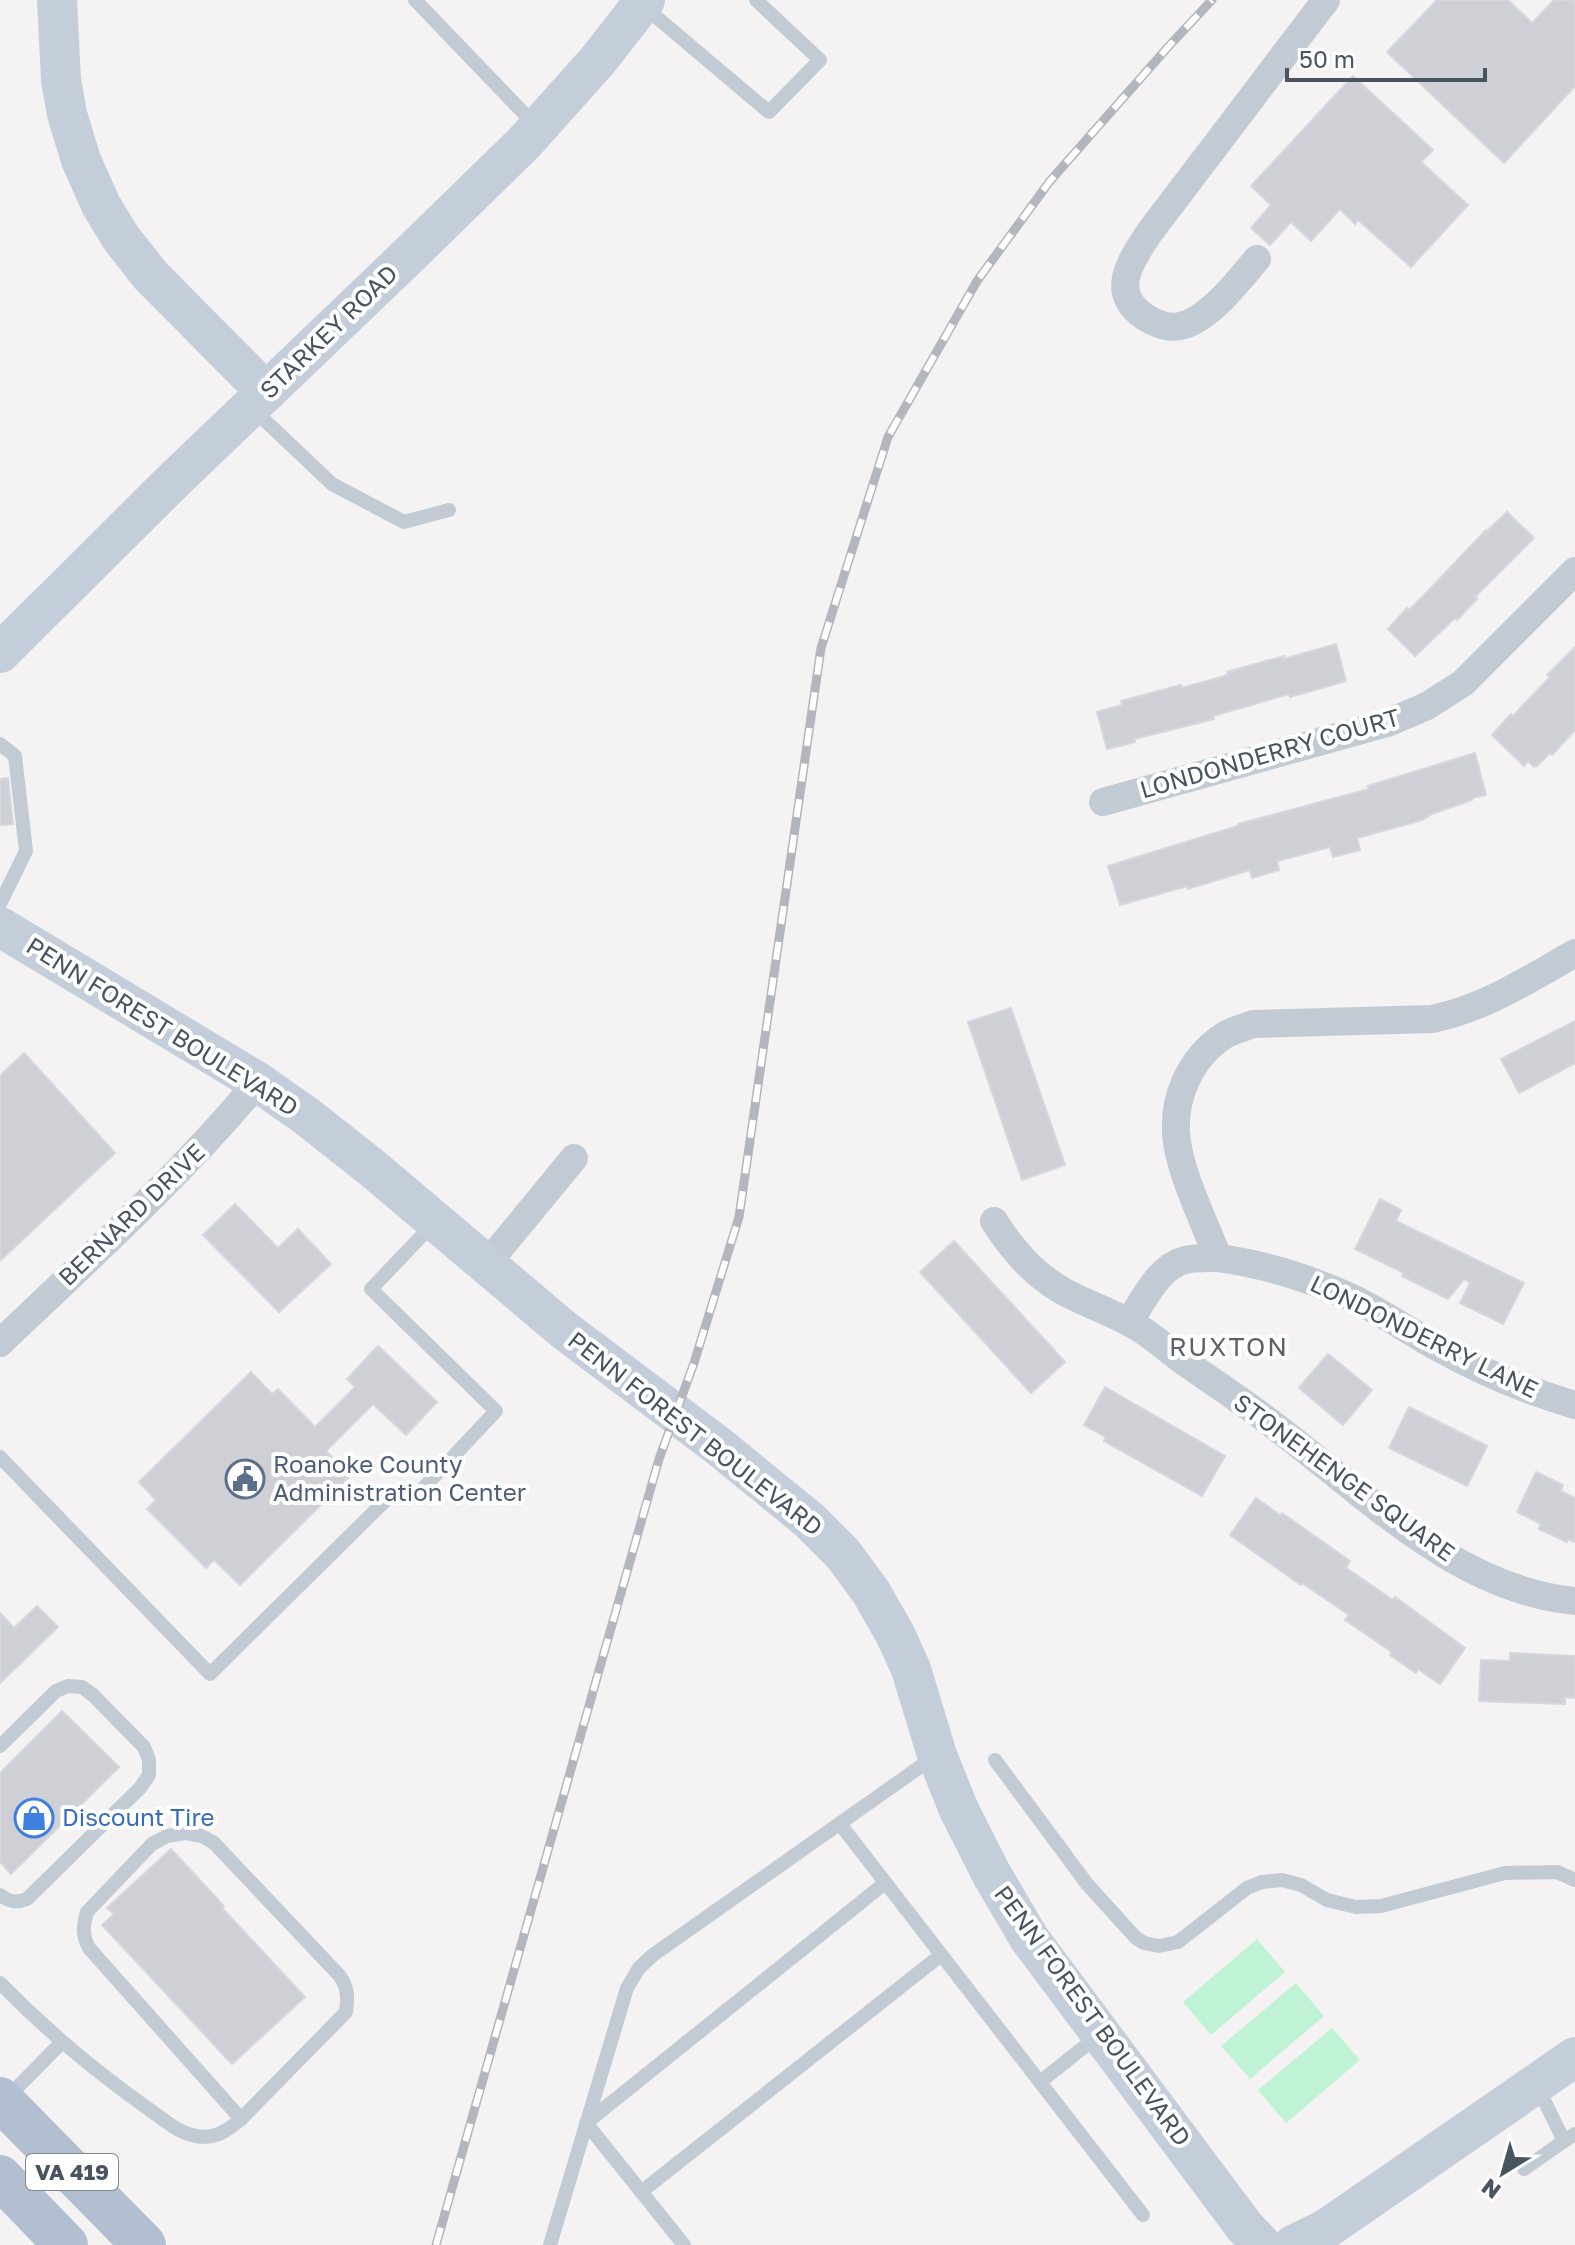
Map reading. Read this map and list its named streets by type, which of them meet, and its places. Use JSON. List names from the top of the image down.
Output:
{
  "streets": {
    "main road": ["VA 419"],
    "street": [
      "STARKEY ROAD",
      "LONDONDERRY COURT",
      "PENN FOREST BOULEVARD",
      "BERNARD DRIVE",
      "LONDONDERRY LANE",
      "STONEHENGE SQUARE"
    ]
  },
  "crossings": [
    ["PENN FOREST BOULEVARD", "BERNARD DRIVE"]
  ],
  "districts": ["RUXTON"],
  "places": {
    "public building": ["Roanoke County Administration Center"],
    "shop": ["Discount Tire"]
  },
  "scale_bar": "50 m",
  "north": "bottom left"
}
